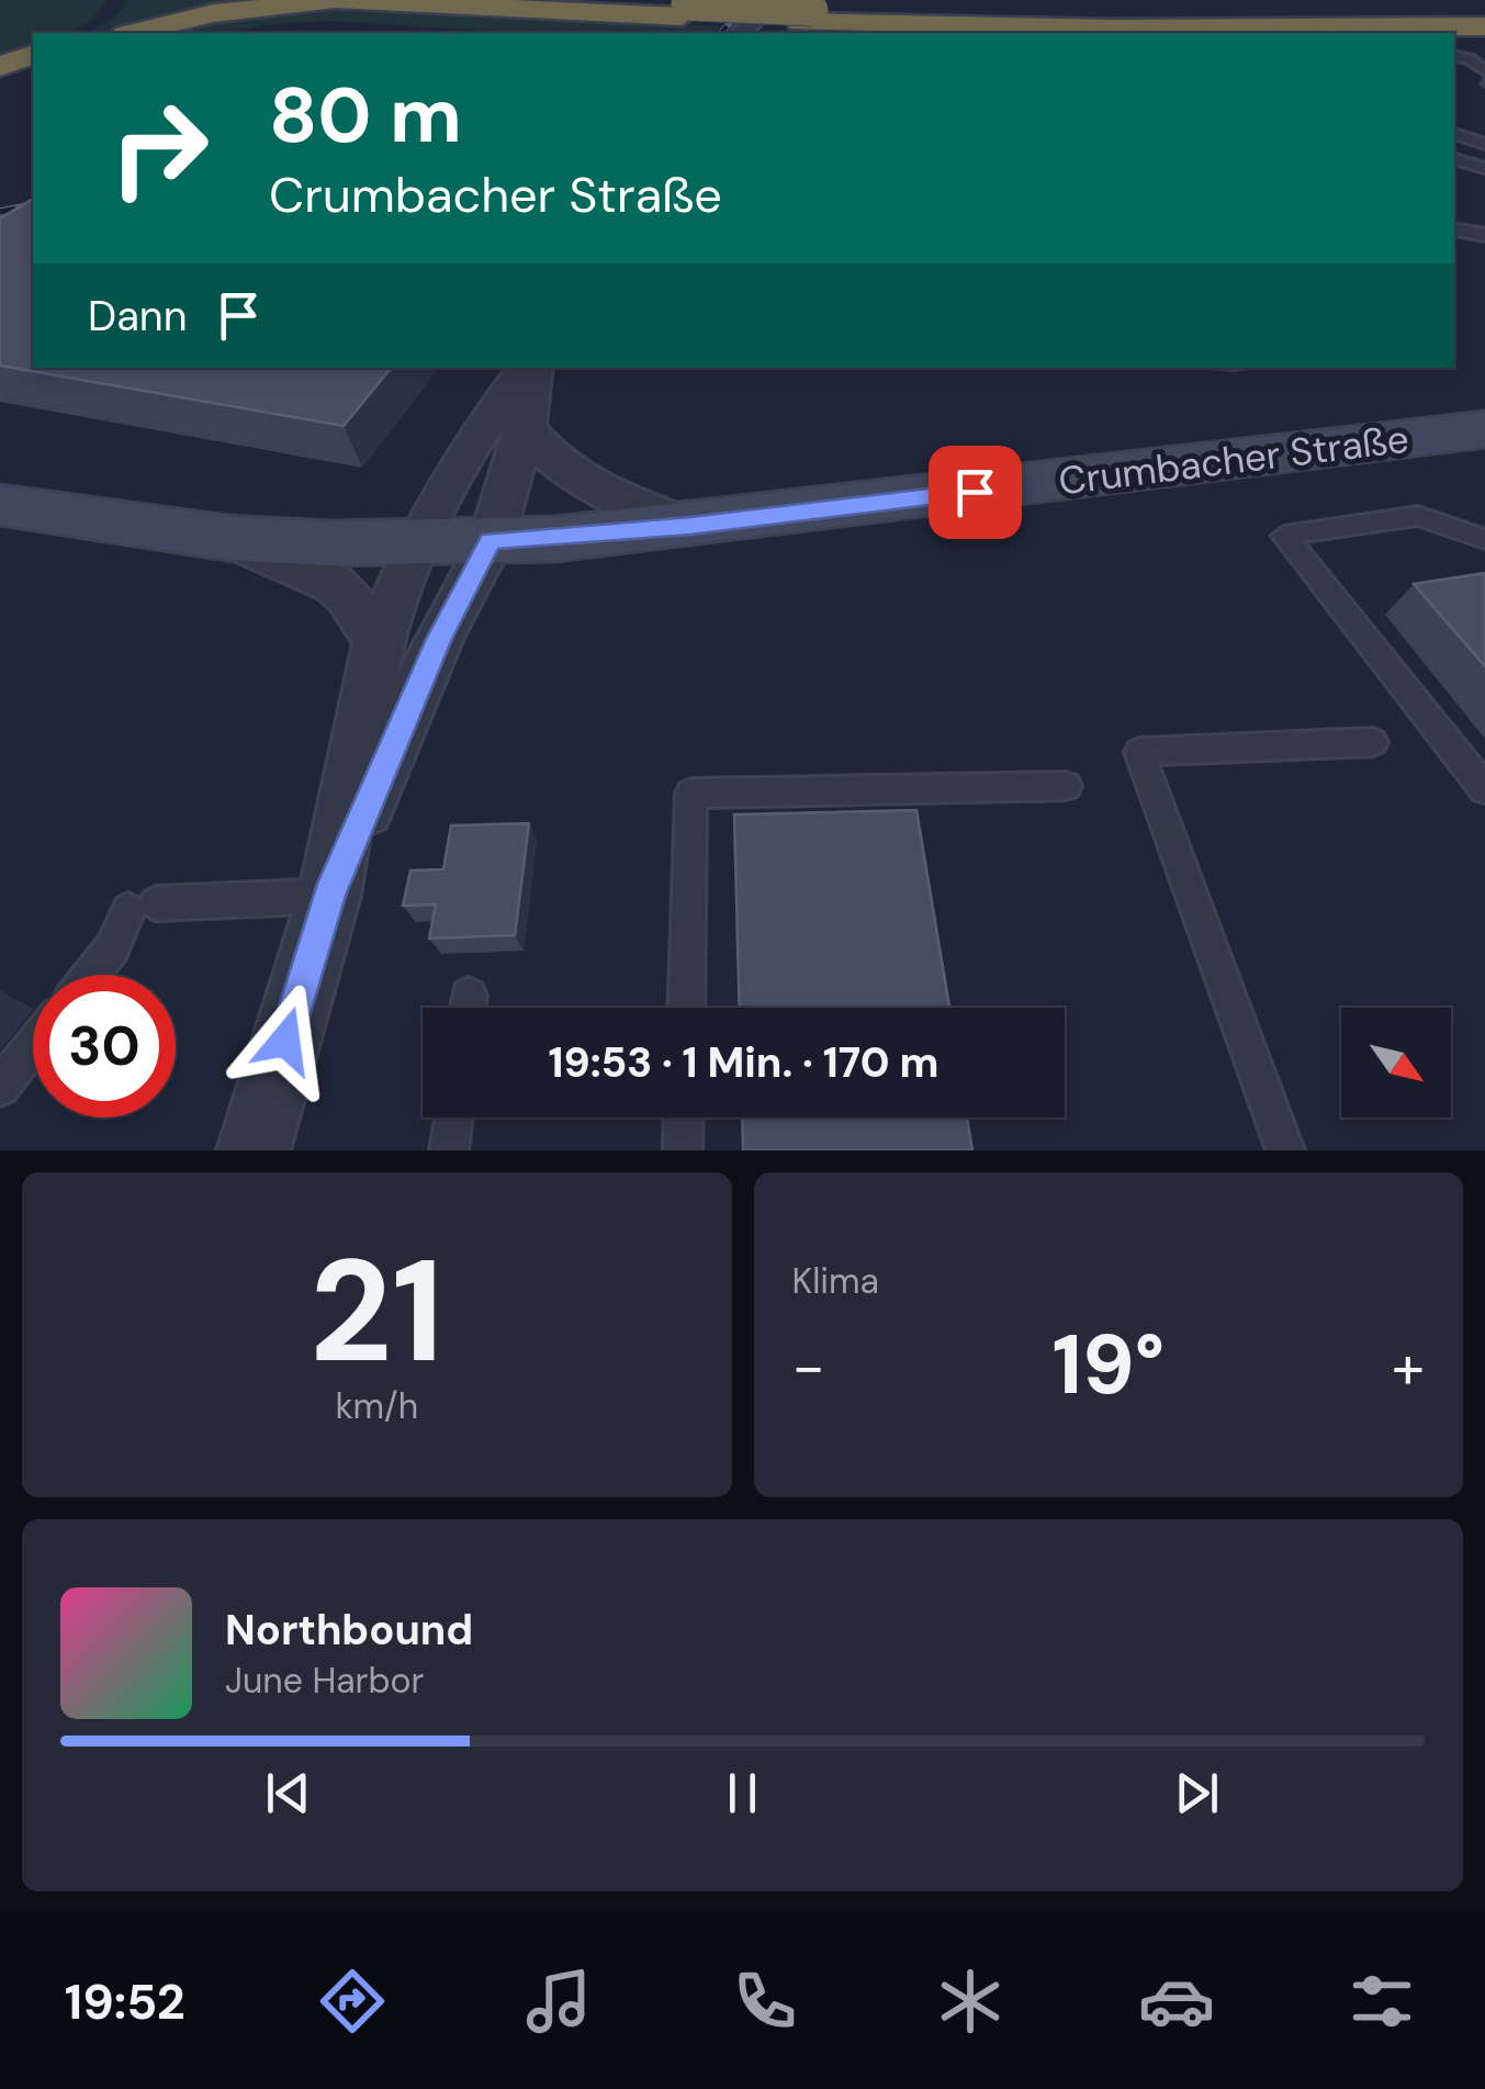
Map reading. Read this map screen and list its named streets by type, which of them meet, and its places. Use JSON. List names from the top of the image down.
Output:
{
  "streets": {
    "main road": ["Crumbacher Straße"]
  },
  "north": "bottom right",
  "page": {
    "turn": ["80 m", "Crumbacher Straße"],
    "then": "Dann",
    "limit": "30",
    "trip": "19:53 · 1 Min. · 170 m",
    "tile": [
      ["21", "km/h"],
      "Klima"
    ],
    "heat": ["−", "19°", "+"],
    "song": ["Northbound", "June Harbor"],
    "tabs": "19:52"
  }
}
